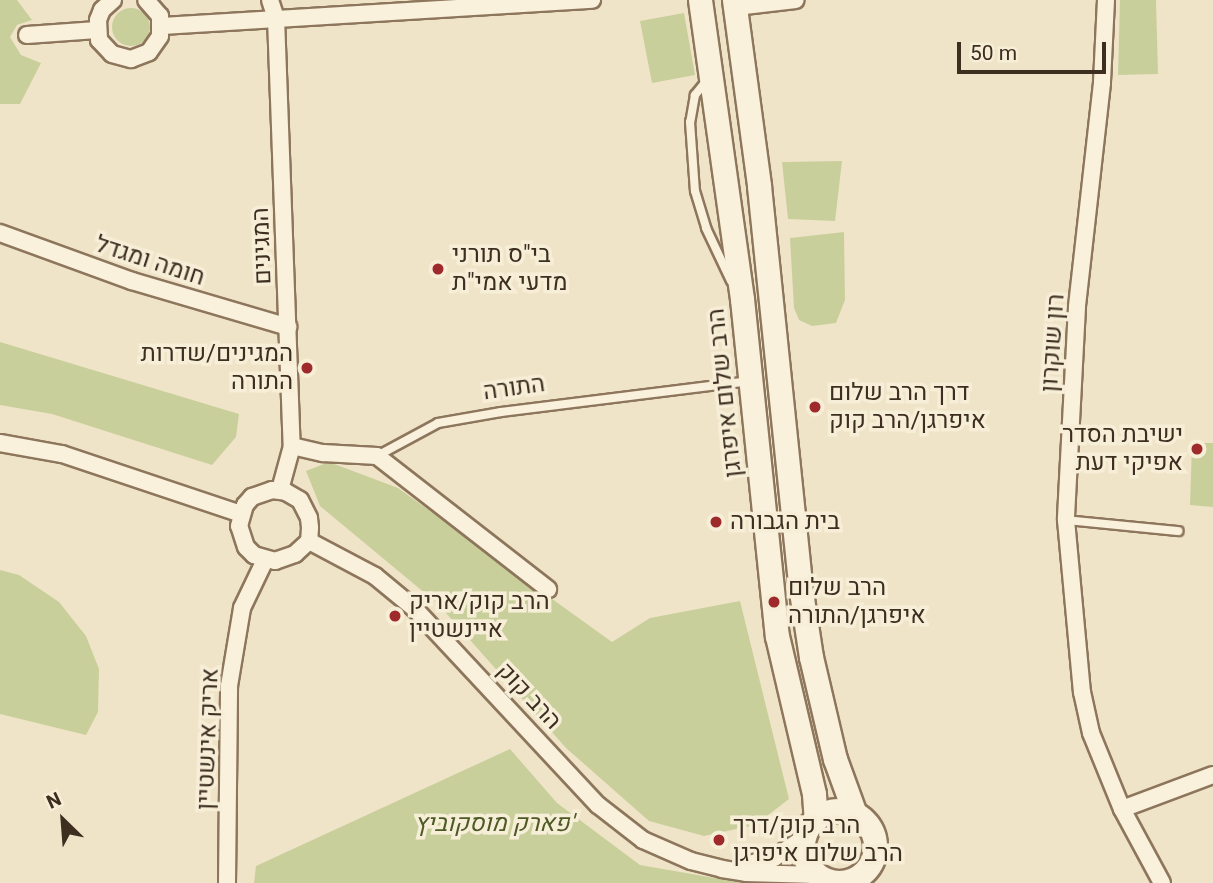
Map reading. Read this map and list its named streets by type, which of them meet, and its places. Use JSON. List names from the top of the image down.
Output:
{
  "streets": {
    "main road": ["הרב שלום איפרגן"],
    "street": [
      "המגינים",
      "חומה ומגדל",
      "רון שוקרון",
      "הרב קוק",
      "אריק אינשטיין"
    ],
    "lane": ["התורה"]
  },
  "crossings": [
    ["המגינים", "חומה ומגדל"],
    ["המגינים", "הרב קוק"],
    ["המגינים", "אריק אינשטיין"],
    ["התורה", "הרב שלום איפרגן"],
    ["הרב שלום איפרגן", "הרב קוק"],
    ["הרב קוק", "אריק אינשטיין"]
  ],
  "parks": ["פארק מוסקוביץ'"],
  "places": [
    "בי\"ס תורני מדעי אמי\"ת",
    "המגינים/שדרות התורה",
    "דרך הרב שלום איפרגן/הרב קוק",
    "ישיבת הסדר אפיקי דעת",
    "בית הגבורה",
    "הרב שלום איפרגן/התורה",
    "הרב קוק/אריק איינשטיין",
    "הרב קוק/דרך הרב שלום איפרגן"
  ],
  "scale_bar": "50 m",
  "north": "top left"
}
